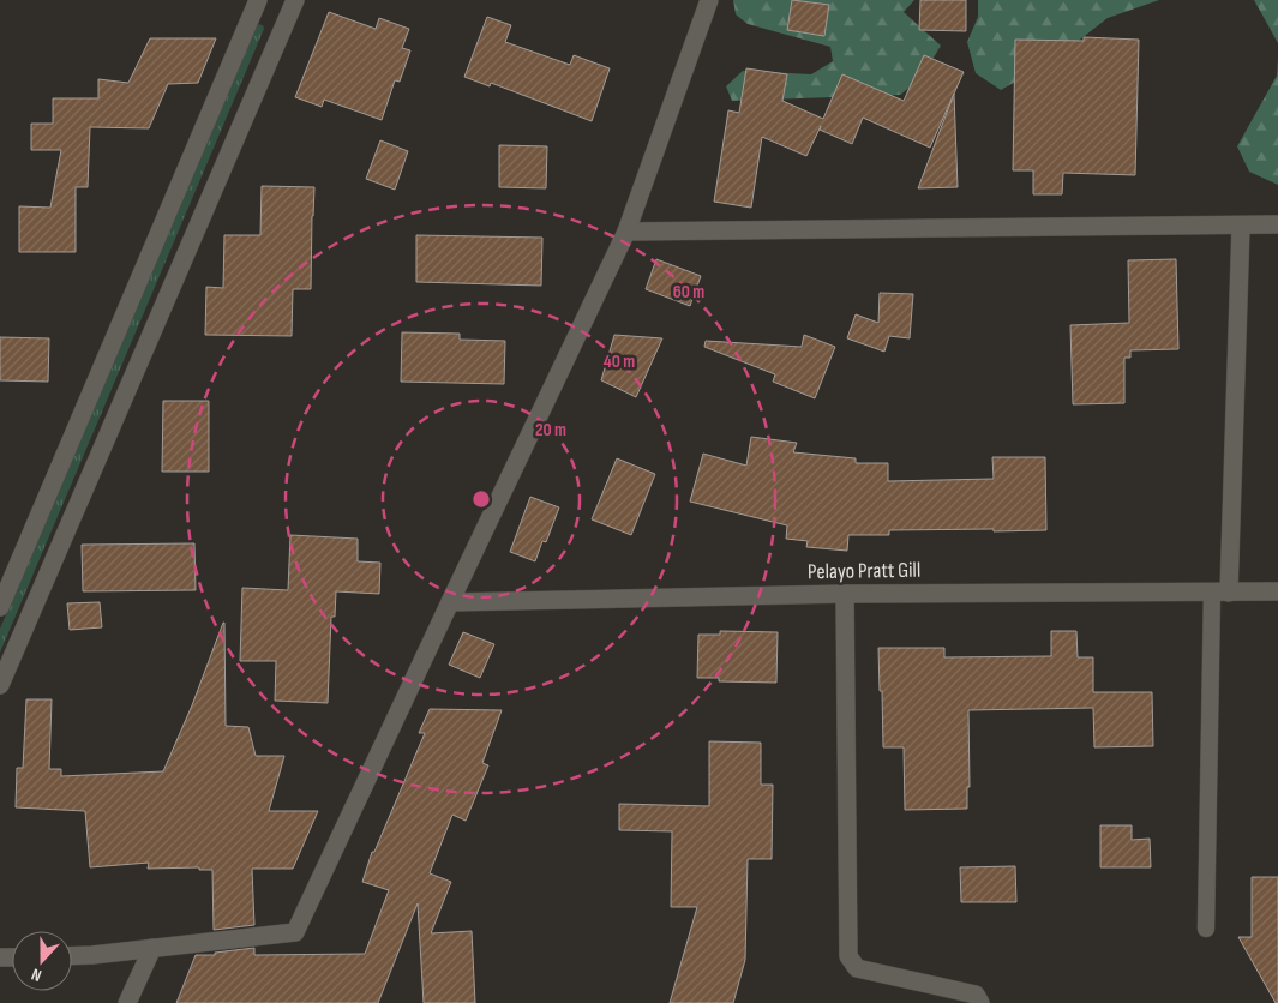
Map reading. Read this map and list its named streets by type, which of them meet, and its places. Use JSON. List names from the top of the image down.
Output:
{
  "streets": {
    "street": ["Pelayo Pratt Gill"]
  },
  "north": "bottom",
  "rings": ["60 m", "40 m", "20 m"]
}
